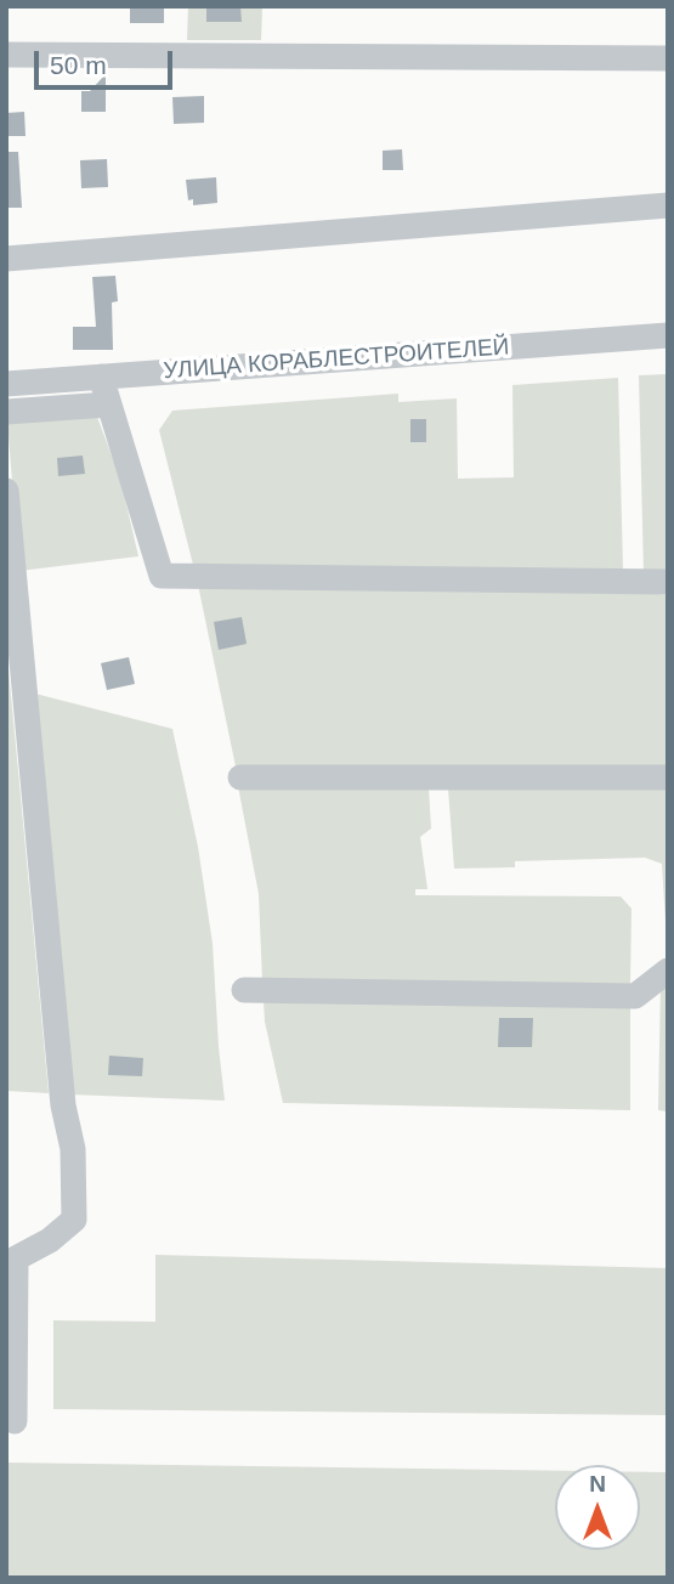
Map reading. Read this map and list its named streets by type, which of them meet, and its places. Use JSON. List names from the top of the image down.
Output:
{
  "streets": {
    "street": ["УЛИЦА КОРАБЛЕСТРОИТЕЛЕЙ"]
  },
  "scale_bar": "50 m",
  "north": "top"
}
